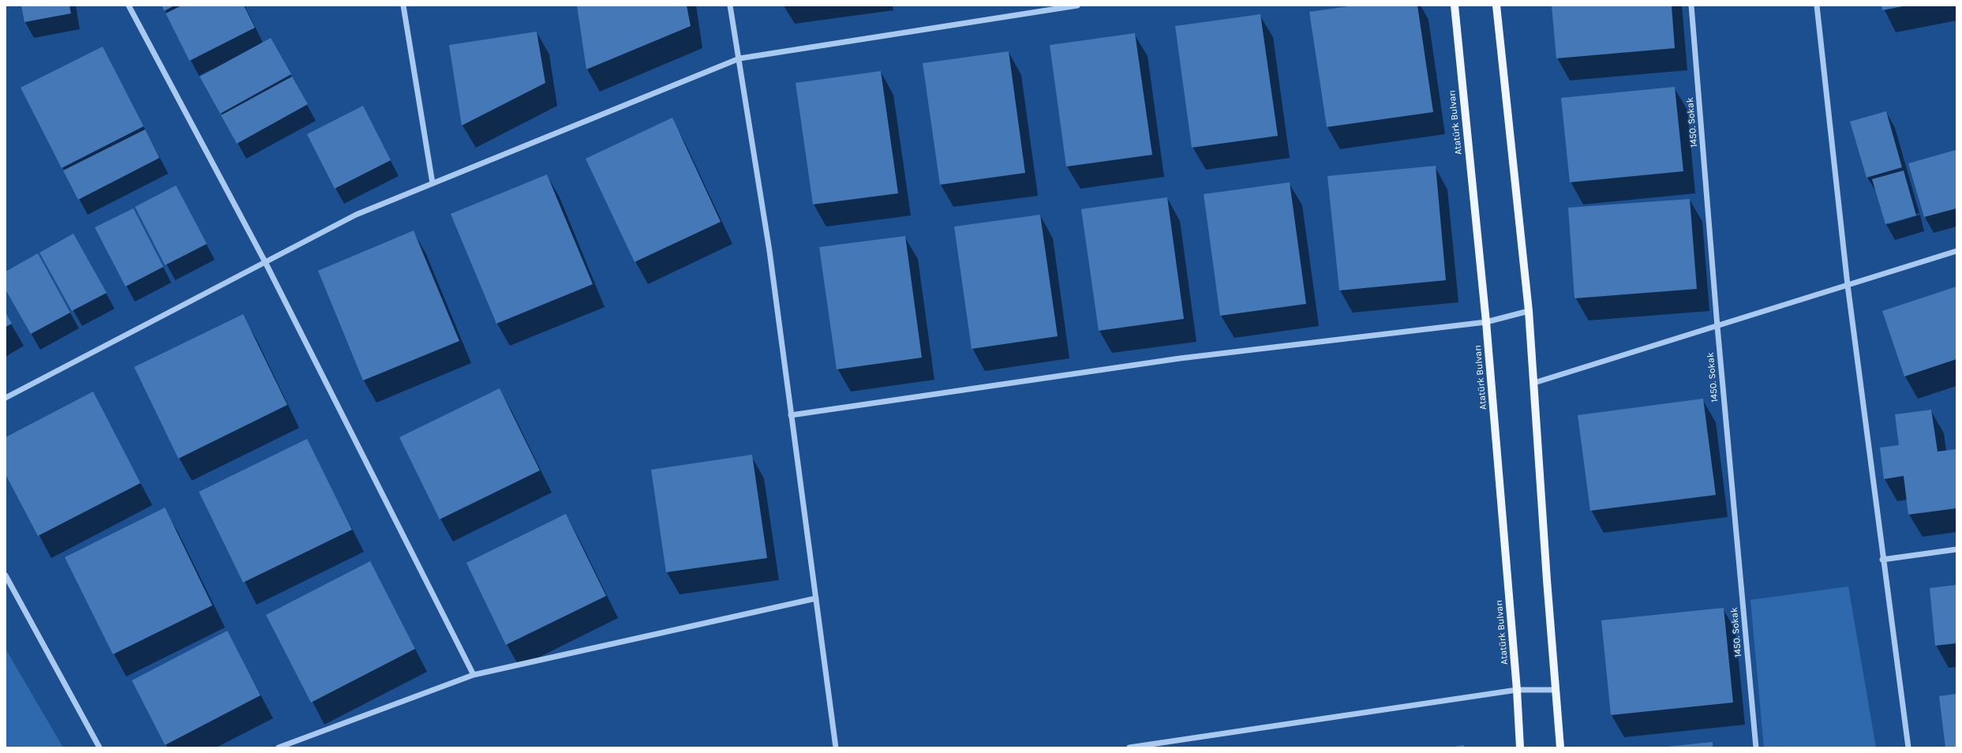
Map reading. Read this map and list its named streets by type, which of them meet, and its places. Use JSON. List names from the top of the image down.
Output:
{
  "streets": {
    "main road": ["Atatürk Bulvarı"],
    "street": ["1450. Sokak"]
  }
}
